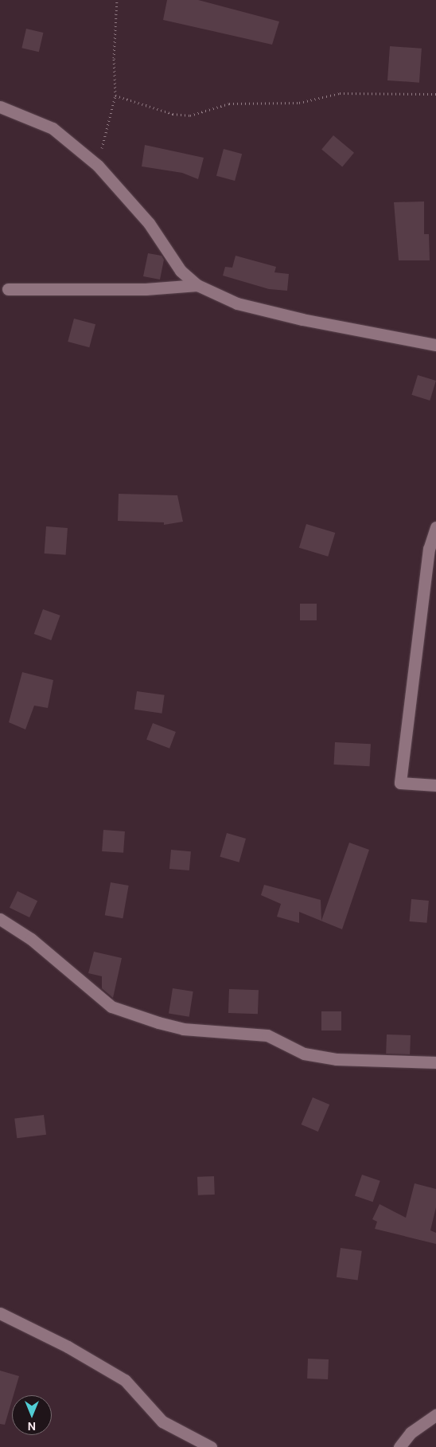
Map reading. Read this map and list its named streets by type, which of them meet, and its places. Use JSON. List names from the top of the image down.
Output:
{
  "north": "bottom"
}
